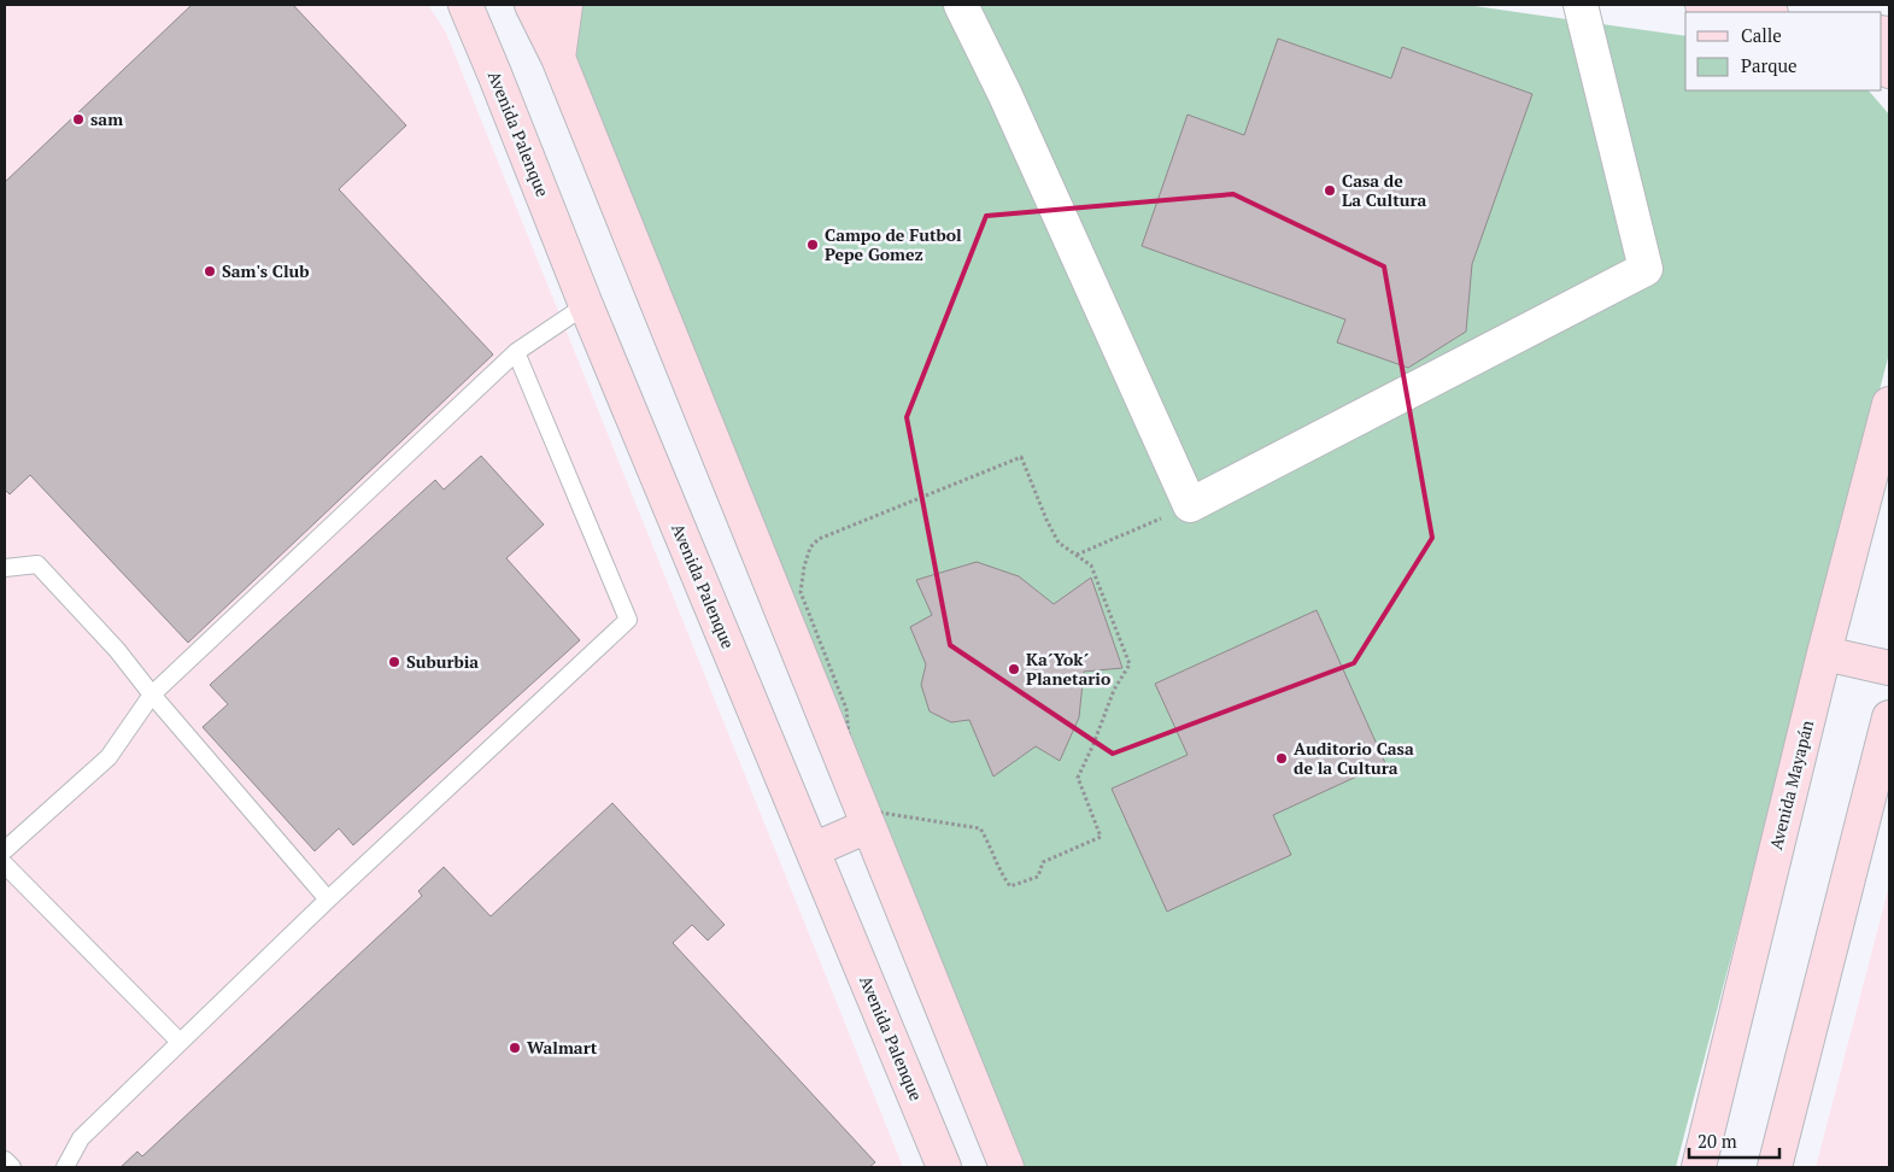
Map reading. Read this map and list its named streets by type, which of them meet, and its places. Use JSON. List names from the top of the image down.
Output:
{
  "streets": {
    "street": ["Avenida Palenque", "Avenida Mayapán"]
  },
  "places": [
    "sam",
    "Casa de La Cultura",
    "Campo de Futbol Pepe Gomez",
    "Sam's Club",
    "Suburbia",
    "Ka´Yok´ Planetario",
    "Auditorio Casa de la Cultura",
    "Walmart"
  ],
  "legend": ["Calle", "Parque"],
  "scale_bar": "20 m"
}
